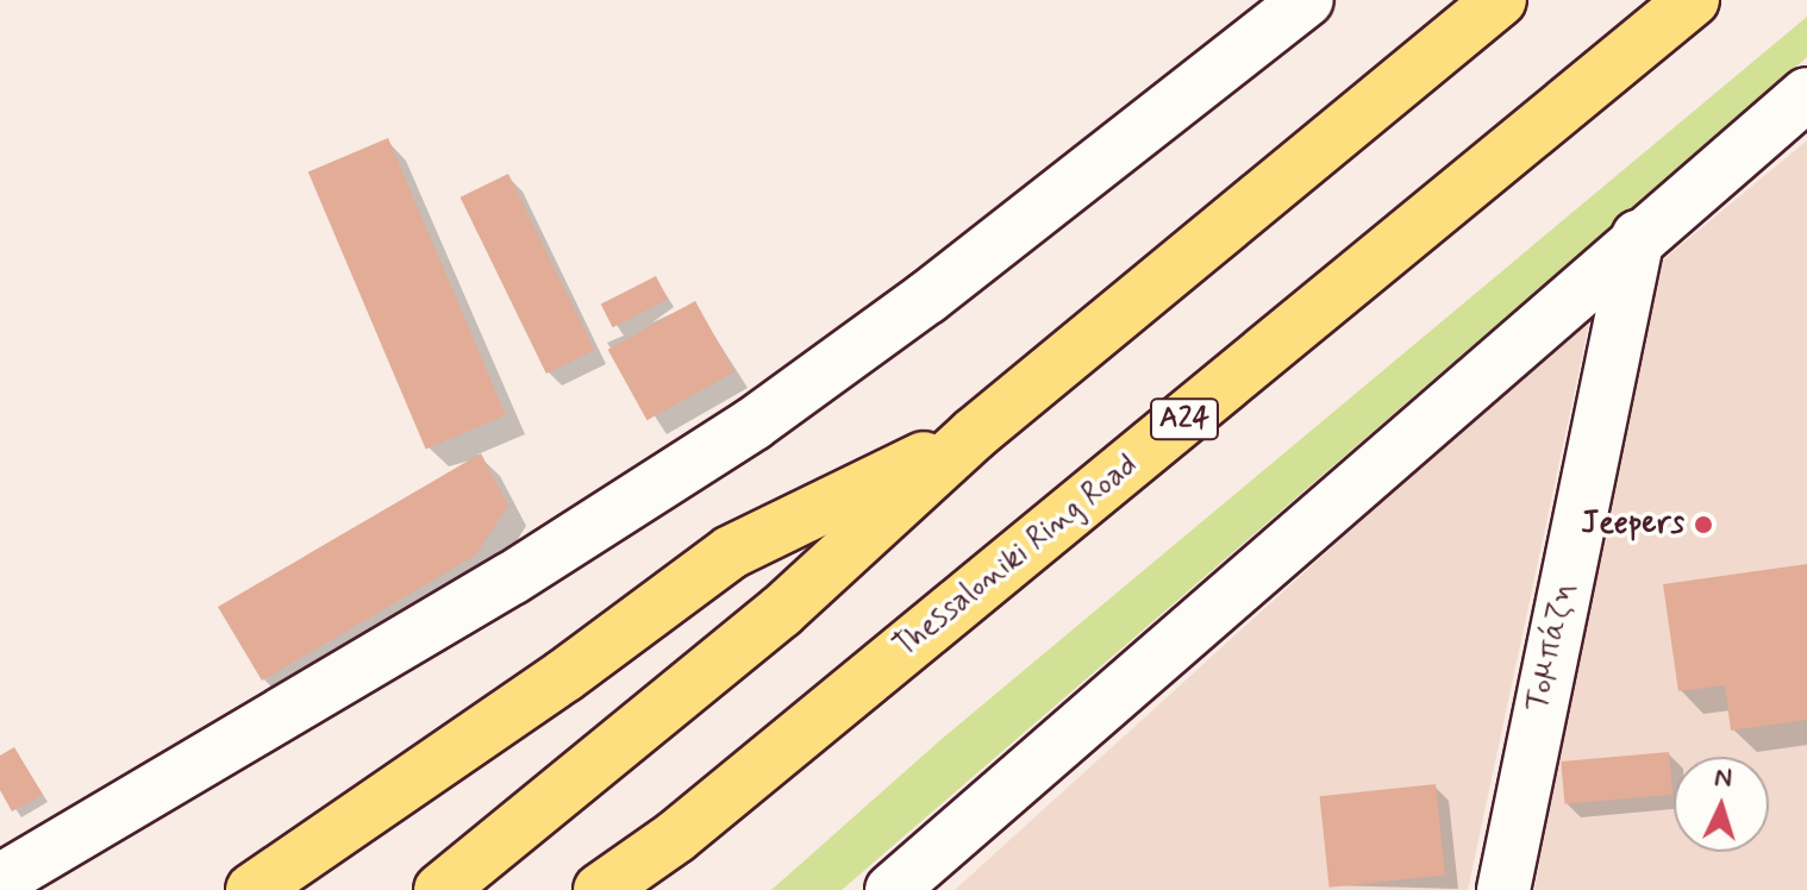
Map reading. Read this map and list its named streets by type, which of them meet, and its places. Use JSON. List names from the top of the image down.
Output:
{
  "streets": {
    "highway": ["Α24", "Thessaloniki Ring Road"],
    "street": ["Τομπάζη"]
  },
  "crossings": [
    ["Α24", "Thessaloniki Ring Road"]
  ],
  "places": ["Jeepers"],
  "north": "top"
}
